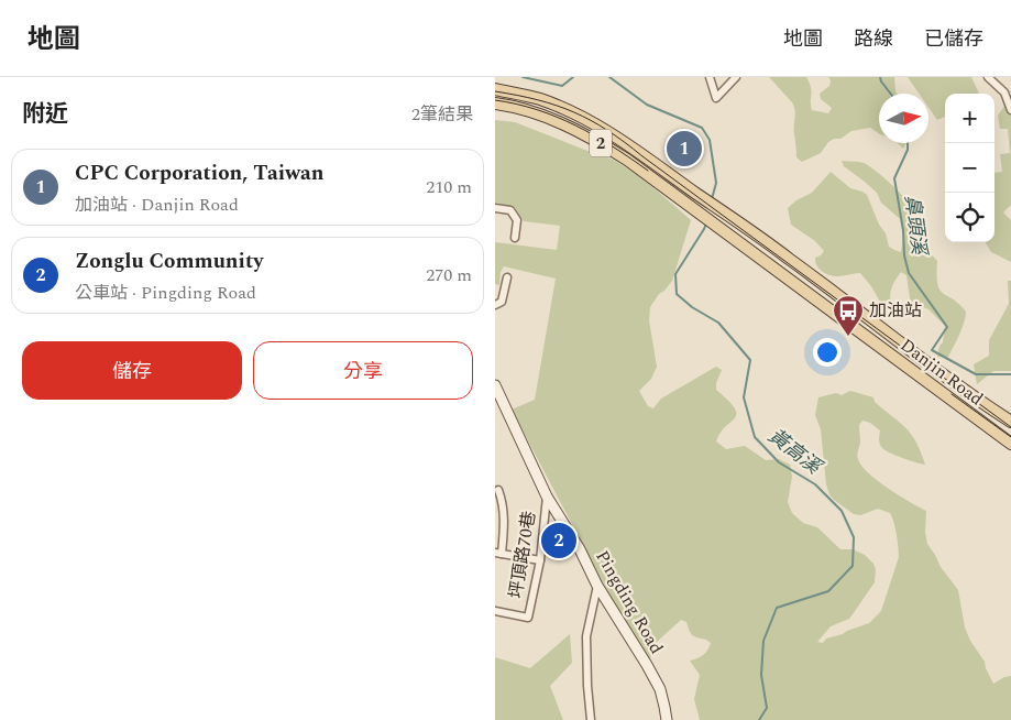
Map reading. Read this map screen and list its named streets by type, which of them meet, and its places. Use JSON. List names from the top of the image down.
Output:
{
  "streets": {
    "main road": ["2", "Danjin Road"],
    "street": ["坪頂路70巷", "Pingding Road"]
  },
  "crossings": [
    ["坪頂路70巷", "Pingding Road"]
  ],
  "water": ["鼻頭溪", "黃高溪"],
  "places": {
    "bus stop": ["加油站"]
  },
  "north": "right",
  "page": {
    "header": "地圖",
    "nav": ["地圖", "路線", "已儲存"],
    "heading": ["附近", "2筆結果"],
    "map_buttons": ["+", "−"],
    "pins": ["1", "2"],
    "list": [
      {
        "mark": "1",
        "name": "CPC Corporation, Taiwan",
        "note": "加油站 · Danjin Road",
        "value": "210 m"
      },
      {
        "mark": "2",
        "name": "Zonglu Community",
        "note": "公車站 · Pingding Road",
        "value": "270 m"
      }
    ],
    "buttons": ["儲存", "分享"]
  }
}
